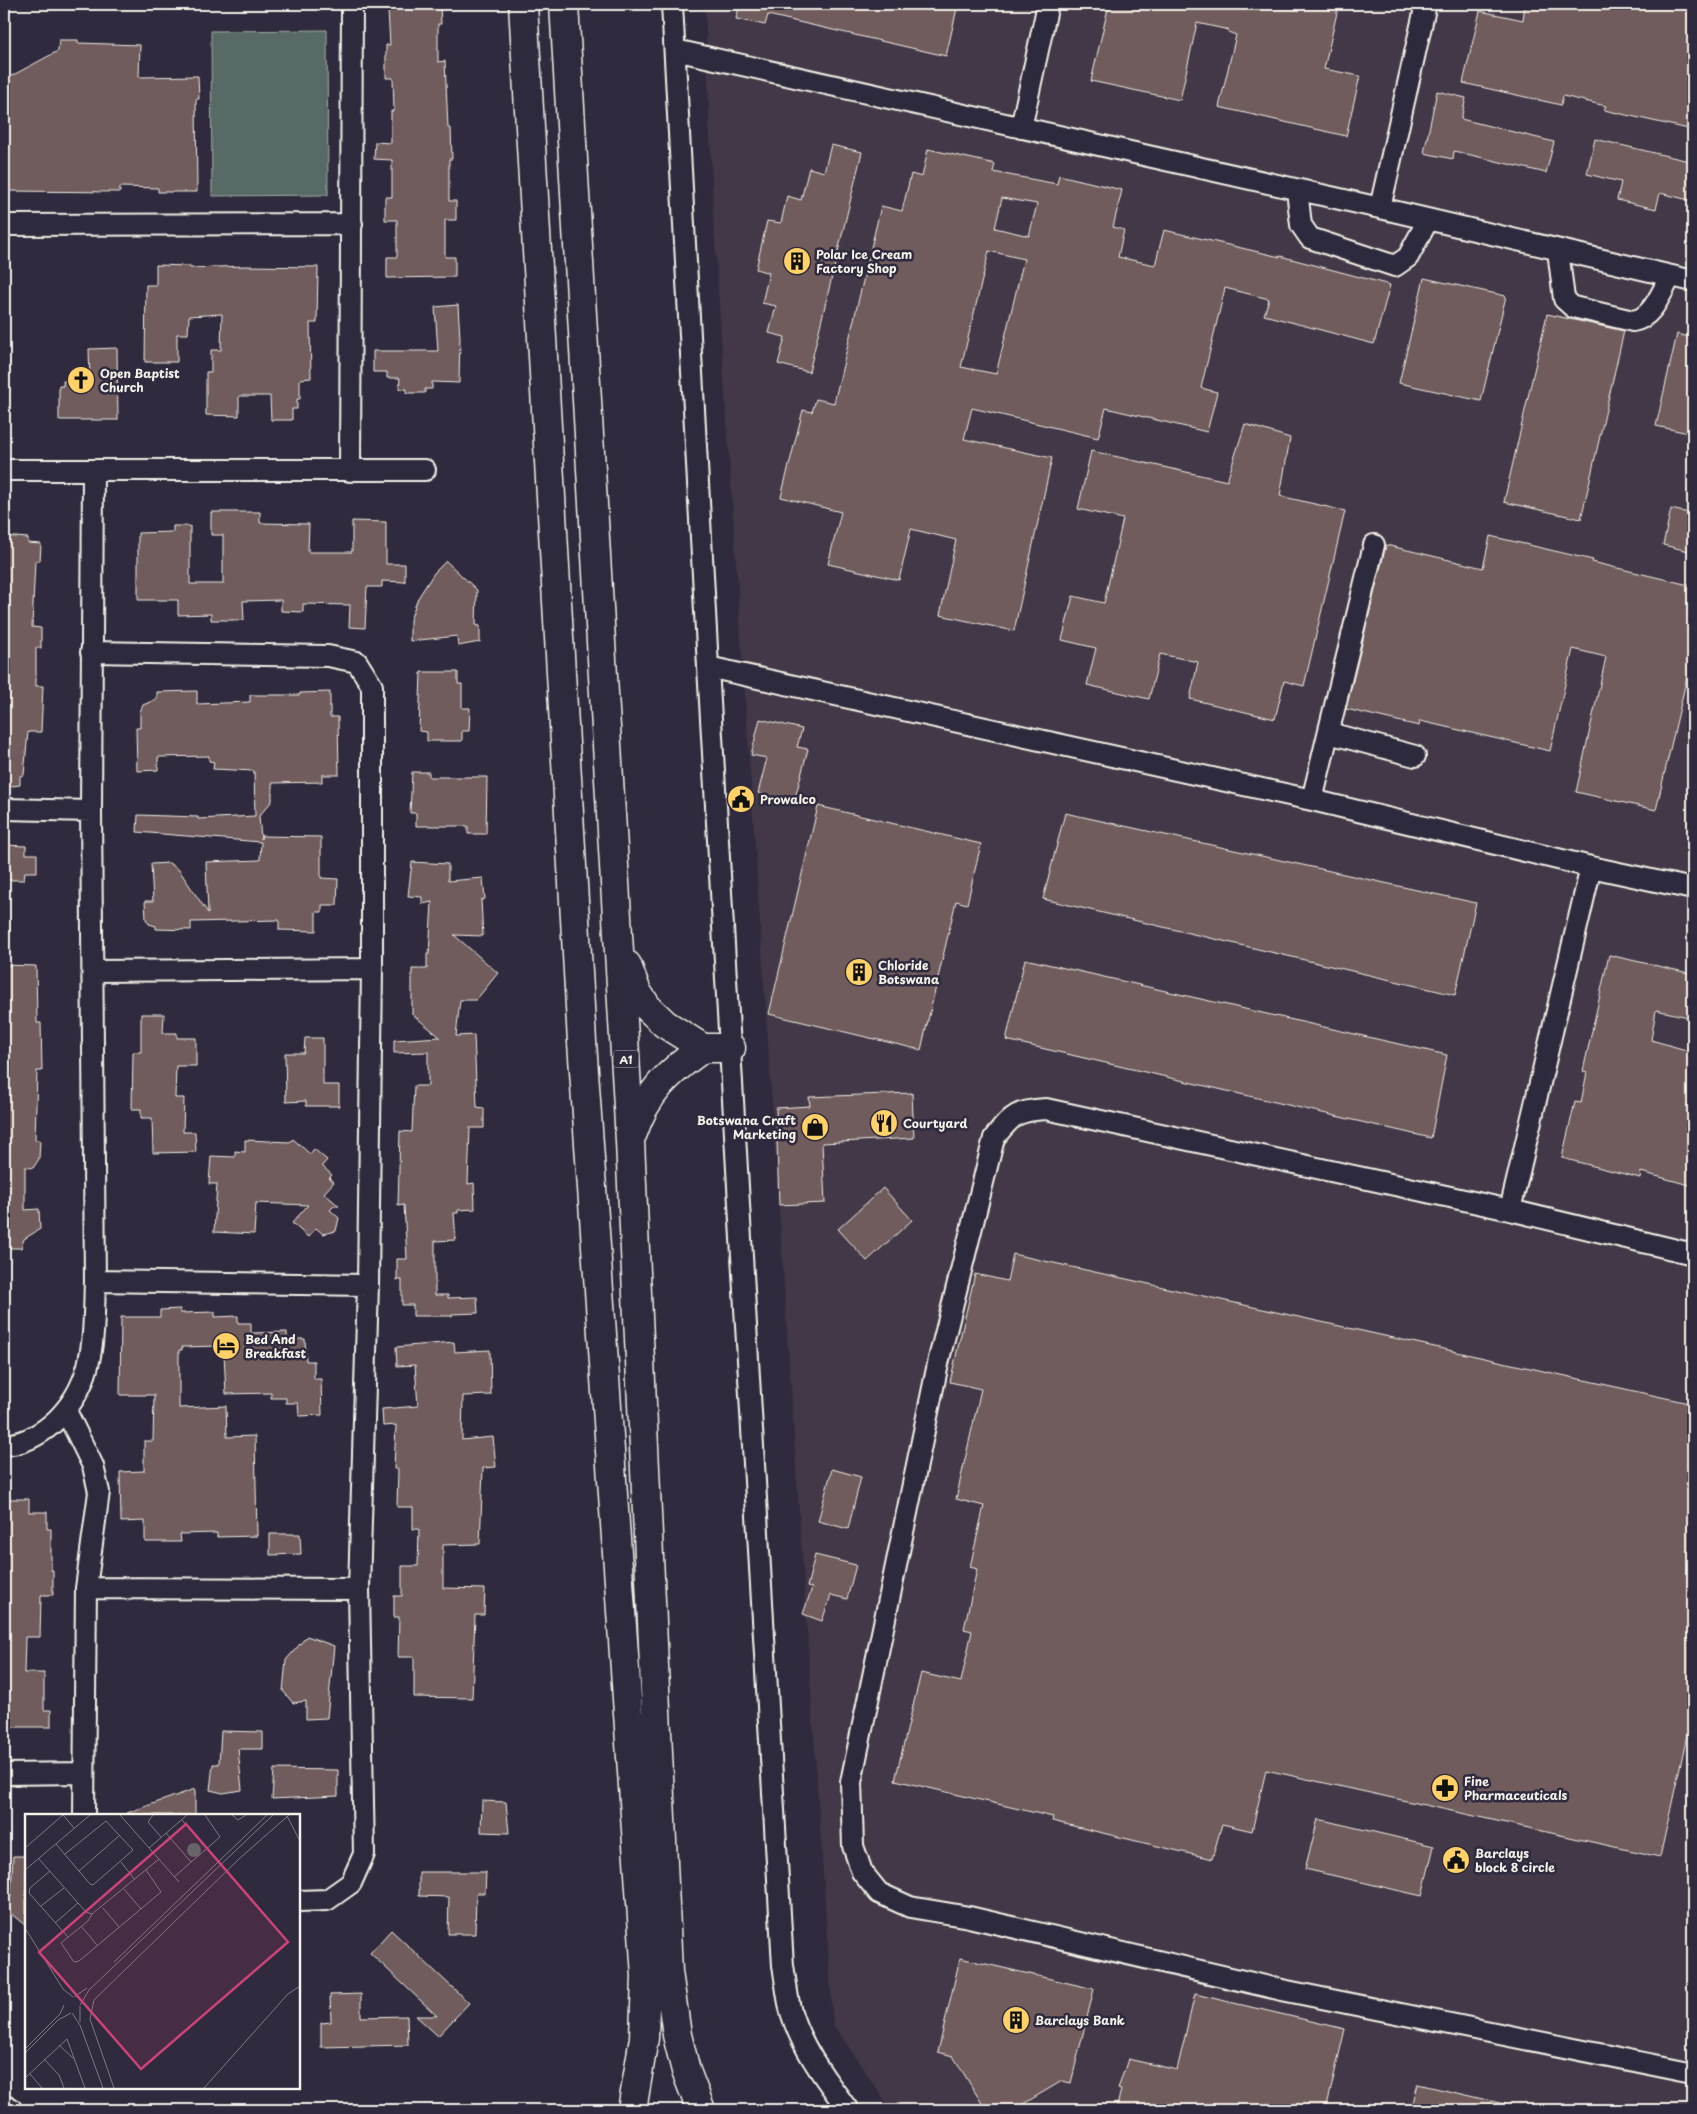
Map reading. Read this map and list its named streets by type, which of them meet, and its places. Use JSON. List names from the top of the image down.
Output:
{
  "streets": {
    "highway": ["A1"]
  },
  "places": {
    "building": ["Polar Ice Cream Factory Shop", "Chloride Botswana", "Barclays Bank"],
    "church": ["Open Baptist Church"],
    "public building": ["Prowalco", "Barclays block 8 circle"],
    "restaurant": ["Courtyard"],
    "shop": ["Botswana Craft Marketing"],
    "hotel": ["Bed And Breakfast"],
    "pharmacy": ["Fine Pharmaceuticals"]
  }
}
